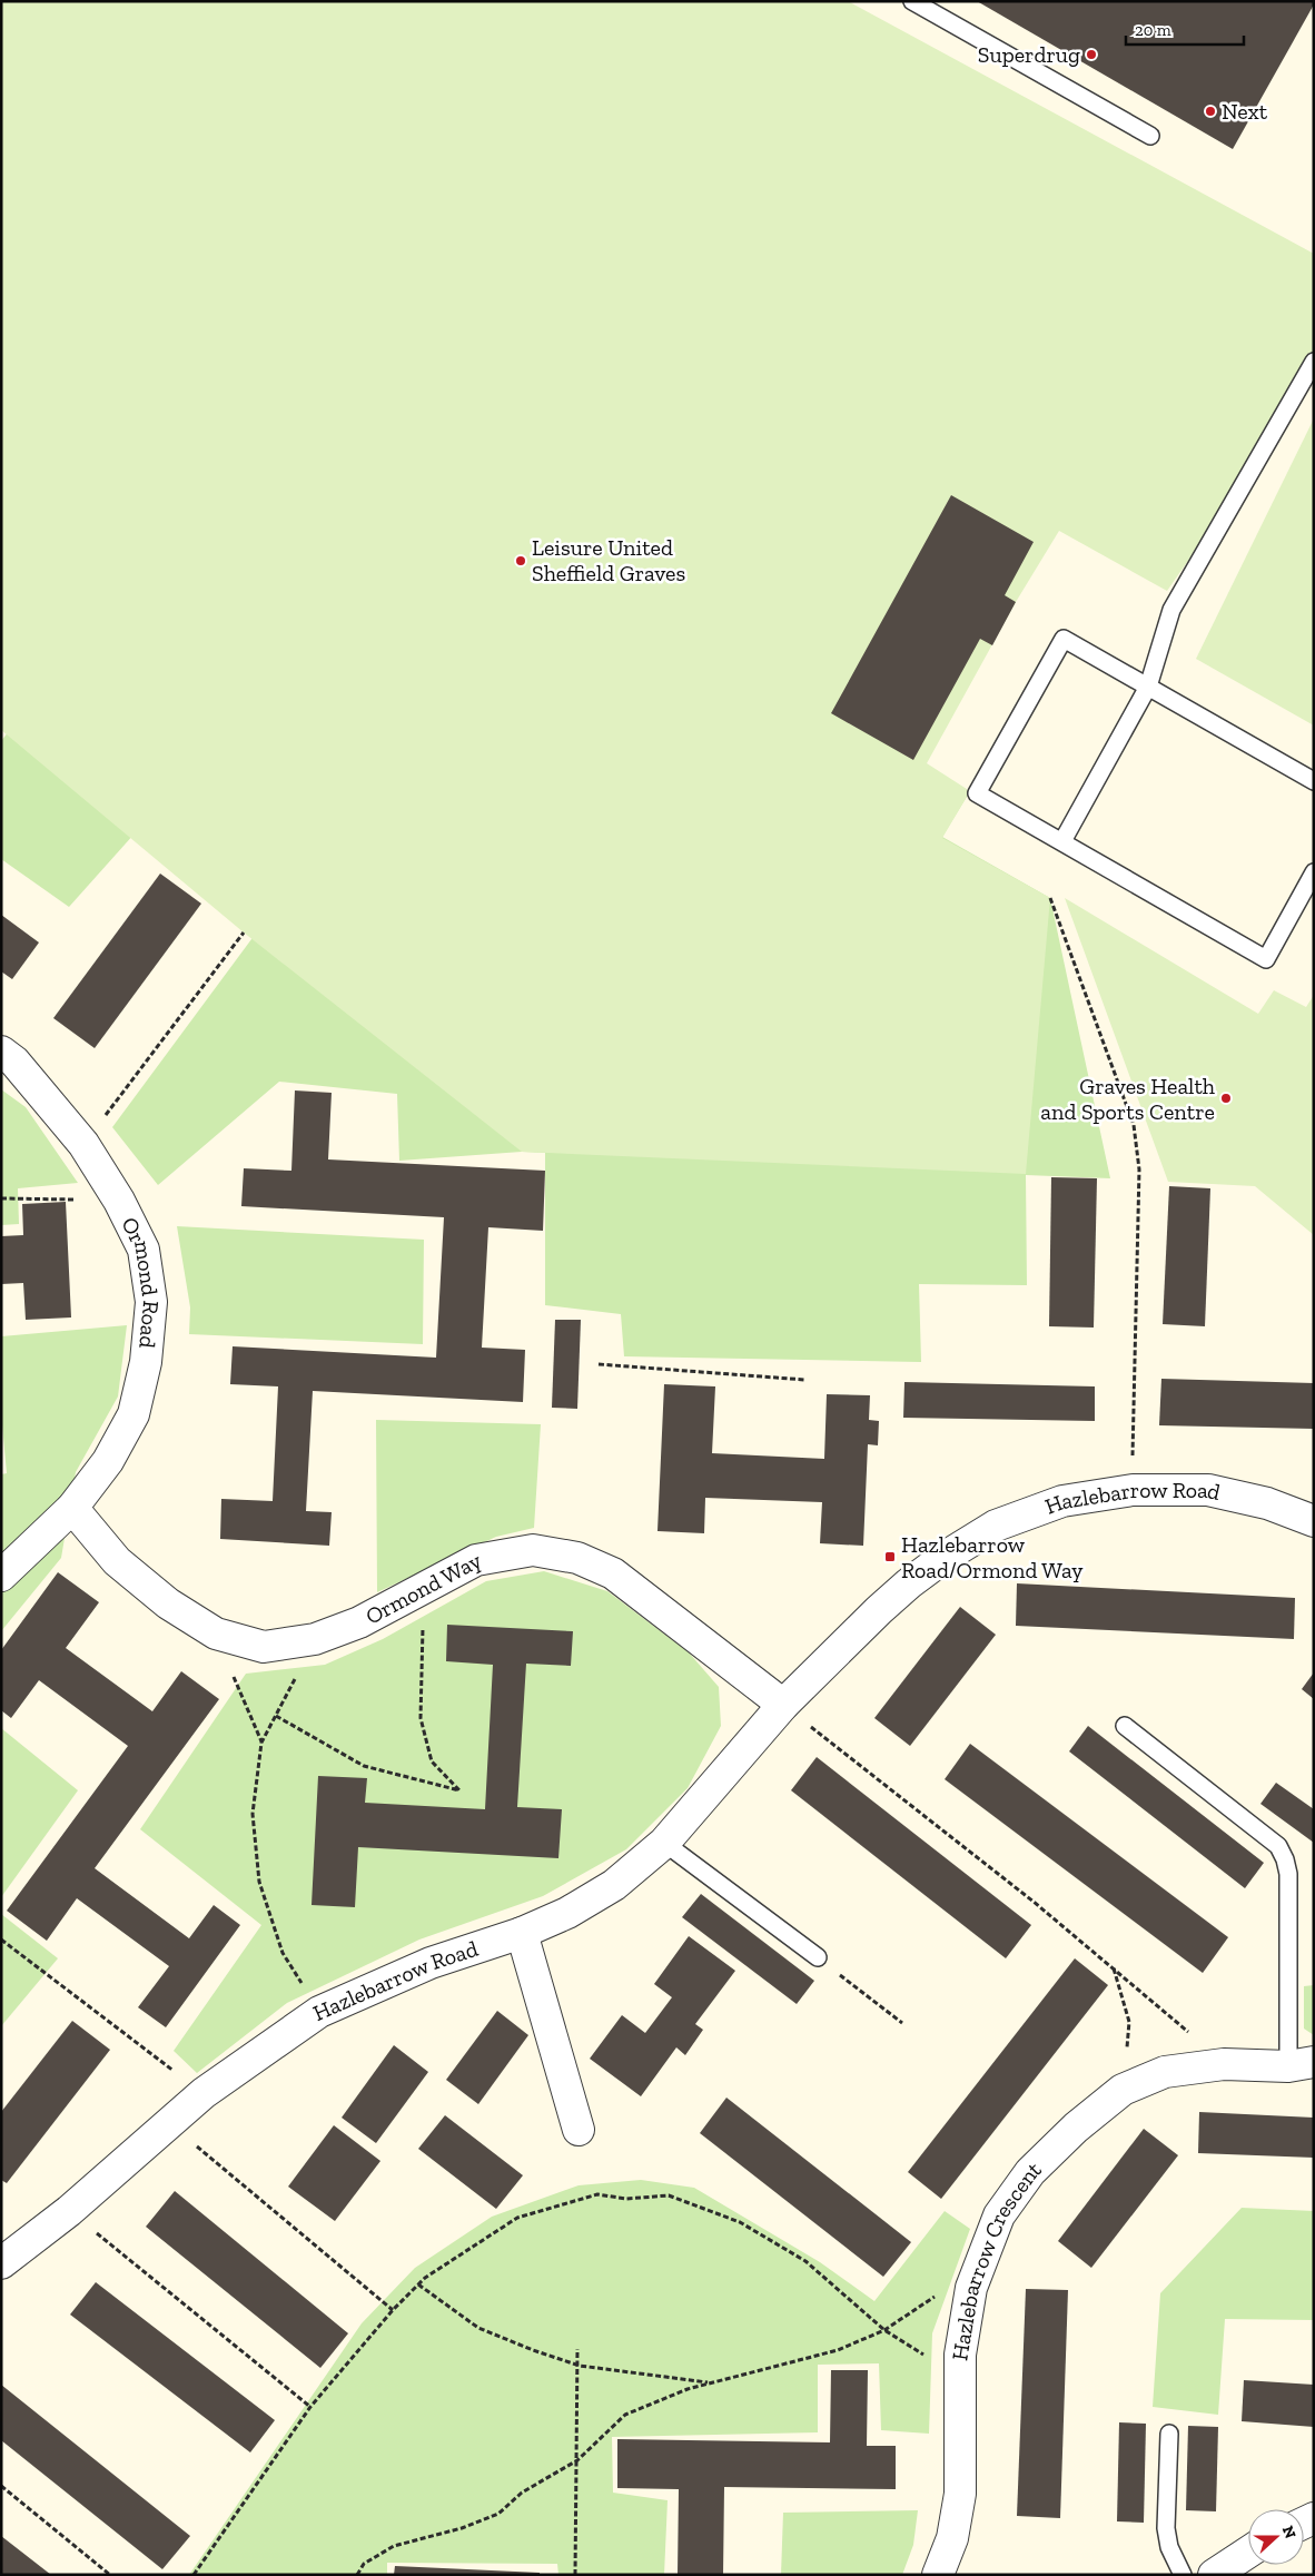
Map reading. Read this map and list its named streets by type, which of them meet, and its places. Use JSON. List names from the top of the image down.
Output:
{
  "streets": {
    "street": [
      "Ormond Road",
      "Hazlebarrow Road",
      "Ormond Way",
      "Hazlebarrow Crescent"
    ]
  },
  "crossings": [
    ["Ormond Road", "Ormond Way"],
    ["Hazlebarrow Road", "Ormond Way"]
  ],
  "places": {
    "other": [
      "Superdrug",
      "Next",
      "Leisure United Sheffield Graves",
      "Graves Health and Sports Centre"
    ],
    "transit": ["Hazlebarrow Road/Ormond Way"]
  },
  "scale_bar": "20 m",
  "north": "right"
}
